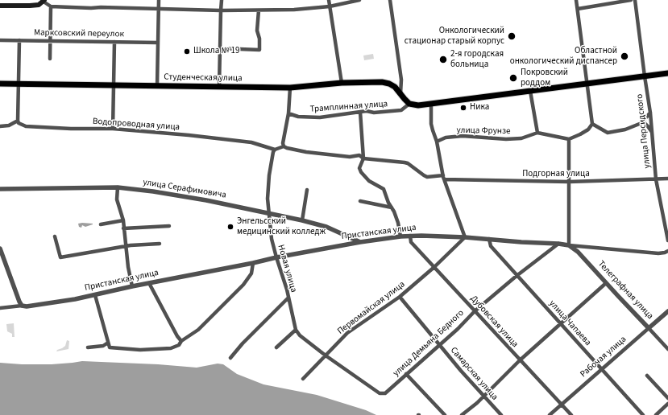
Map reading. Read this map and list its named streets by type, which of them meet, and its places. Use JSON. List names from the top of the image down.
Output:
{
  "streets": {
    "main road": ["Студенческая улица"],
    "street": [
      "Марксовский переулок",
      "Трамплинная улица",
      "Водопроводная улица",
      "улица Фрунзе",
      "улица Персидского",
      "Подгорная улица",
      "улица Серафимовича",
      "Пристанская улица",
      "Новая улица",
      "Телеграфная улица",
      "Первомайская улица",
      "Дубовская улица",
      "улица Чапаева",
      "улица Демьяна Бедного",
      "Рабочая улица",
      "Самарская улица"
    ]
  },
  "crossings": [
    ["Студенческая улица", "Трамплинная улица"],
    ["Водопроводная улица", "Новая улица"],
    ["улица Персидского", "Подгорная улица"],
    ["улица Серафимовича", "Пристанская улица"],
    ["улица Серафимовича", "Новая улица"],
    ["Пристанская улица", "Новая улица"],
    ["Пристанская улица", "Телеграфная улица"],
    ["Пристанская улица", "Первомайская улица"],
    ["Пристанская улица", "Дубовская улица"],
    ["Пристанская улица", "улица Чапаева"],
    ["Пристанская улица", "улица Демьяна Бедного"],
    ["Новая улица", "Первомайская улица"],
    ["Новая улица", "улица Демьяна Бедного"],
    ["Телеграфная улица", "Рабочая улица"],
    ["Первомайская улица", "Дубовская улица"],
    ["Первомайская улица", "Самарская улица"],
    ["Дубовская улица", "улица Демьяна Бедного"],
    ["Дубовская улица", "Рабочая улица"],
    ["улица Чапаева", "улица Демьяна Бедного"],
    ["улица Чапаева", "Рабочая улица"],
    ["улица Демьяна Бедного", "Самарская улица"]
  ],
  "places": [
    "Онкологический стационар старый корпус",
    "Школа № 19",
    "Областной онкологический диспансер",
    "2-я городская больница",
    "Покровский роддом",
    "Ника",
    "Энгельсский медицинский колледж"
  ]
}
